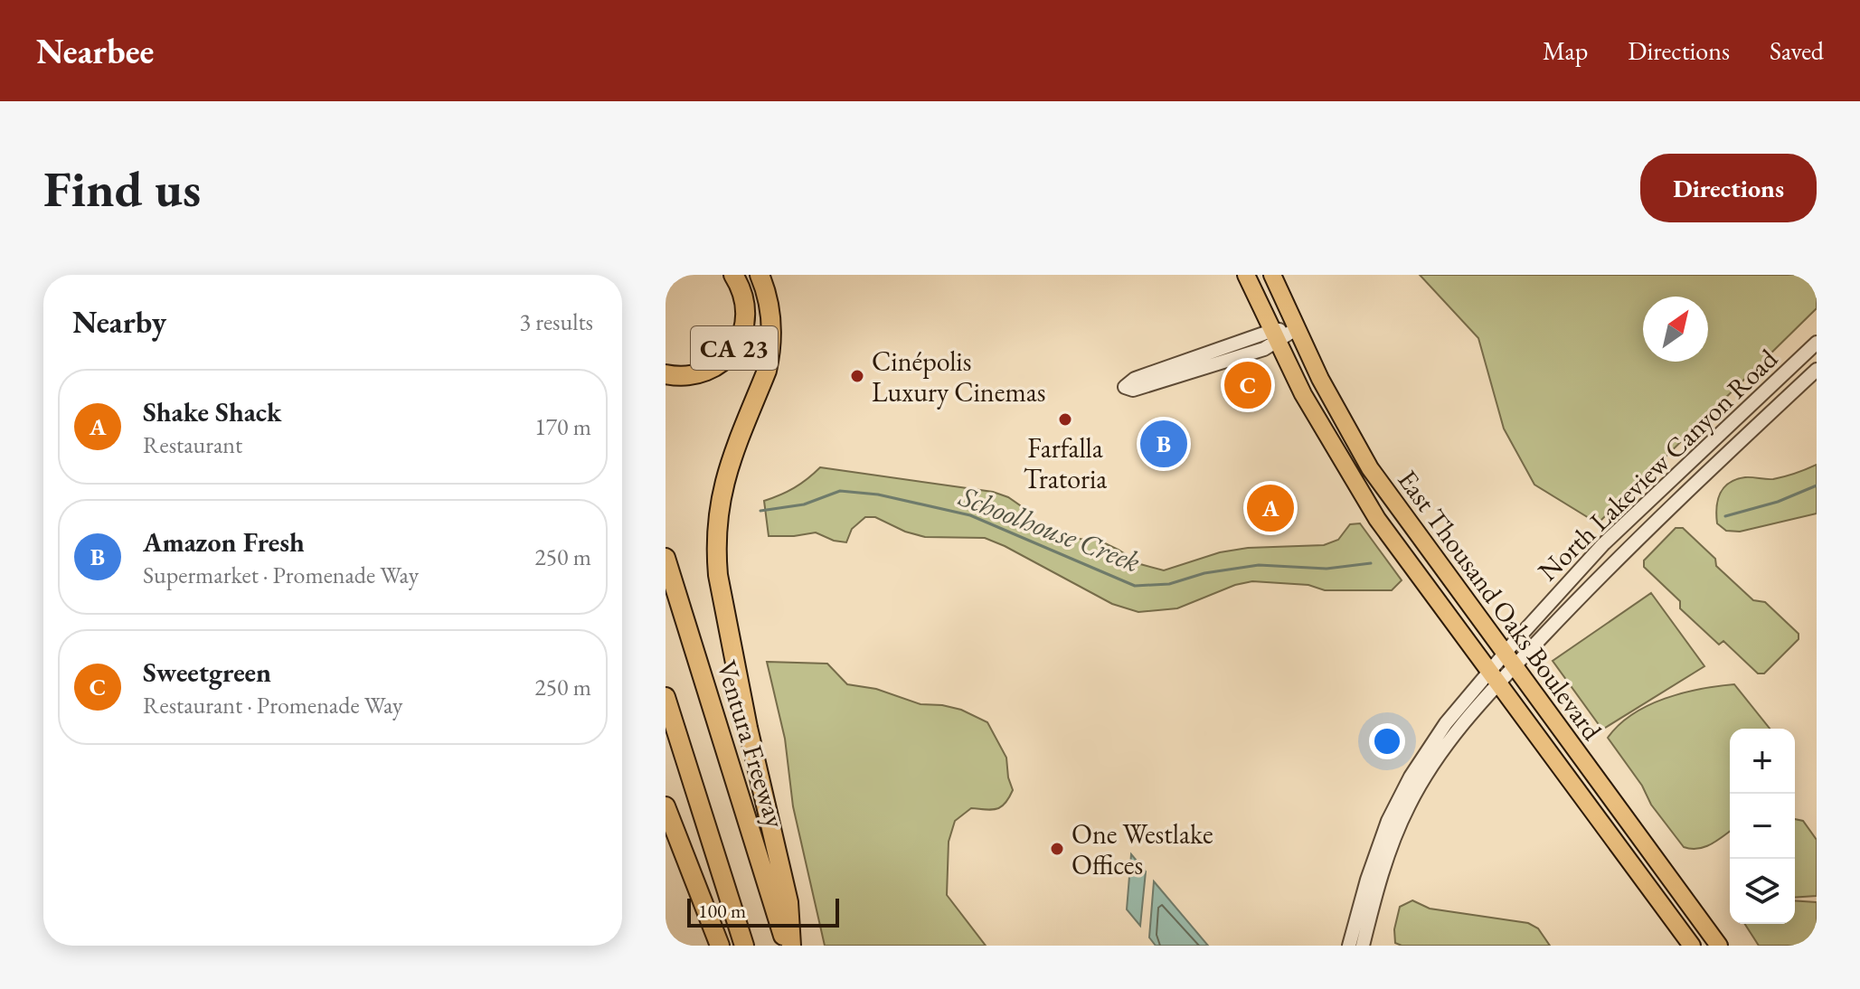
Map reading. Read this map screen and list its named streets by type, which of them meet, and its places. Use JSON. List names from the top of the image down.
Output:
{
  "streets": {
    "highway": ["CA 23", "Ventura Freeway"],
    "main road": ["East Thousand Oaks Boulevard"],
    "street": ["North Lakeview Canyon Road"]
  },
  "crossings": [
    ["North Lakeview Canyon Road", "East Thousand Oaks Boulevard"]
  ],
  "water": ["Schoolhouse Creek"],
  "places": ["Cinépolis Luxury Cinemas", "Farfalla Tratoria", "One Westlake Offices"],
  "scale_bar": "100 m",
  "north": "top right",
  "page": {
    "header": "Nearbee",
    "nav": ["Map", "Directions", "Saved"],
    "buttons": "Directions",
    "title": "Find us",
    "heading": ["Nearby", "3 results"],
    "pins": ["C", "B", "A"],
    "list": [
      {
        "mark": "A",
        "name": "Shake Shack",
        "note": "Restaurant",
        "value": "170 m"
      },
      {
        "mark": "B",
        "name": "Amazon Fresh",
        "note": "Supermarket · Promenade Way",
        "value": "250 m"
      },
      {
        "mark": "C",
        "name": "Sweetgreen",
        "note": "Restaurant · Promenade Way",
        "value": "250 m"
      }
    ],
    "map_buttons": ["+", "−"],
    "scale": "100 m"
  }
}
